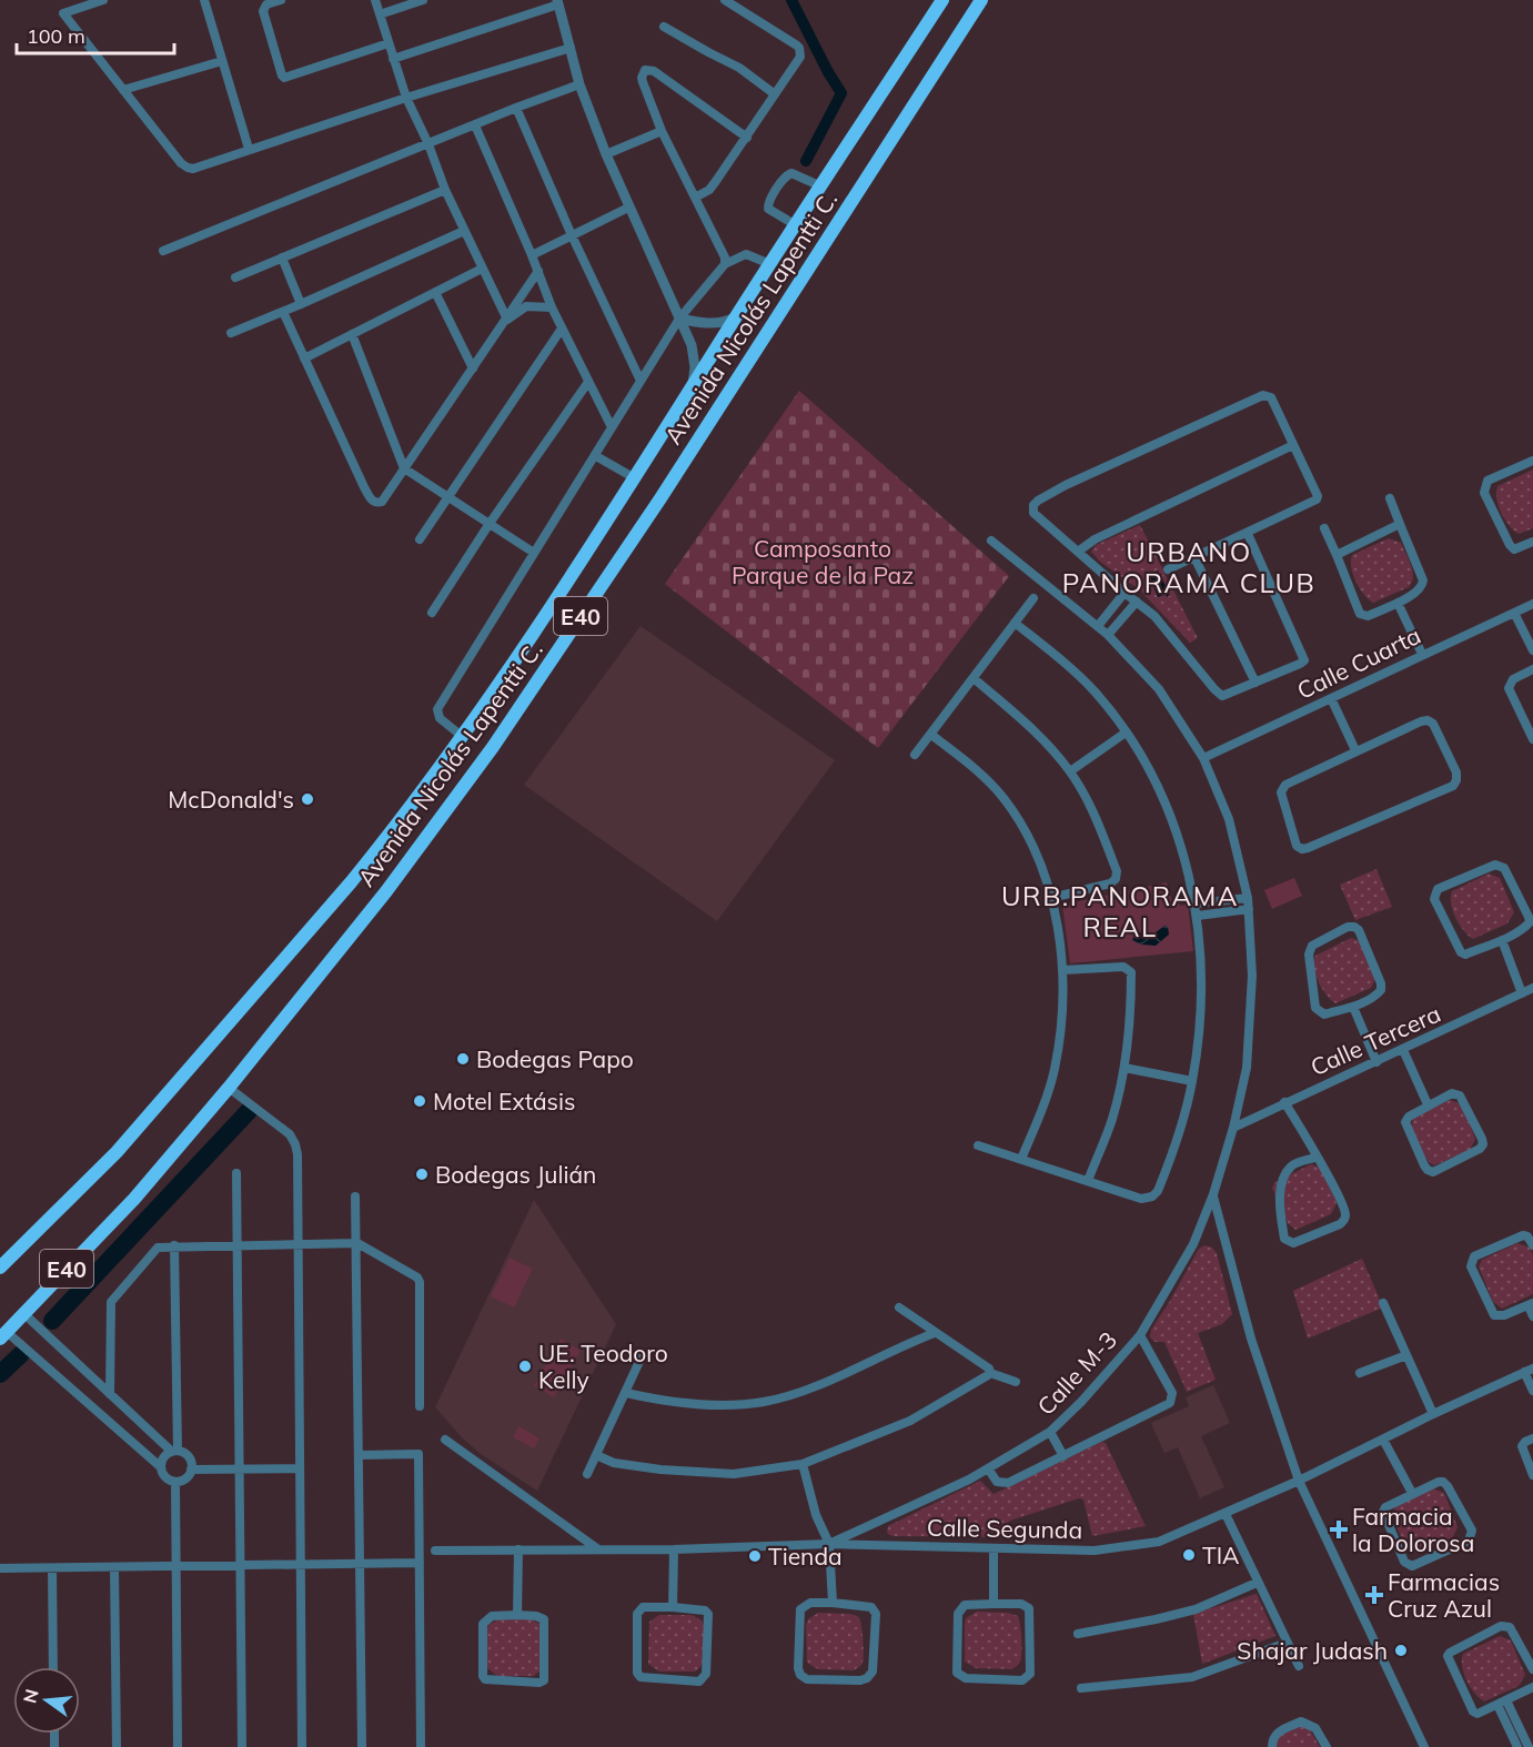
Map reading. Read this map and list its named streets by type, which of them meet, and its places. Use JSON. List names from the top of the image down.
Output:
{
  "streets": {
    "highway": ["Avenida Nicolás Lapentti C.", "E40"],
    "street": [
      "Calle Cuarta",
      "Calle Tercera",
      "Calle M-3",
      "Calle Segunda"
    ]
  },
  "crossings": [
    ["Calle Cuarta", "Calle M-3"],
    ["Calle Tercera", "Calle M-3"],
    ["Calle M-3", "Calle Segunda"]
  ],
  "districts": ["URBANO PANORAMA CLUB", "URB.PANORAMA REAL"],
  "parks": ["Camposanto Parque de la Paz"],
  "places": {
    "other": [
      "McDonald's",
      "Bodegas Papo",
      "Motel Extásis",
      "Bodegas Julián",
      "UE. Teodoro Kelly",
      "TIA",
      "Tienda",
      "Shajar Judash"
    ],
    "health": ["Farmacia la Dolorosa", "Farmacias Cruz Azul"]
  },
  "scale_bar": "100 m",
  "north": "left"
}
